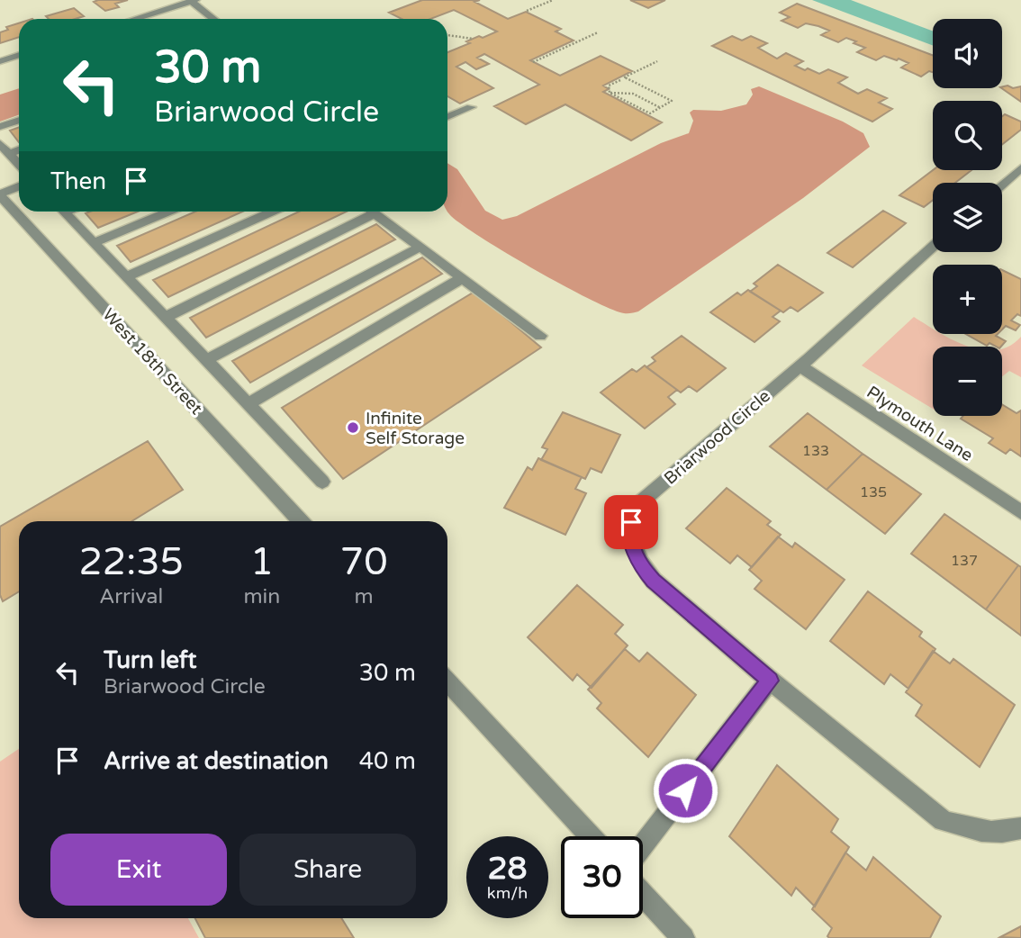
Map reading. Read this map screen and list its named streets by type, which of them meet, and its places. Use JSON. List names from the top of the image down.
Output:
{
  "streets": {
    "street": ["West 18th Street", "Plymouth Lane", "Briarwood Circle"]
  },
  "crossings": [
    ["Plymouth Lane", "Briarwood Circle"]
  ],
  "places": ["Infinite Self Storage"],
  "house_numbers": ["133", "135", "137"],
  "page": {
    "map_buttons": ["+", "−"],
    "turn": ["30 m", "Briarwood Circle"],
    "then": "Then",
    "eta": [
      "22:35",
      "Arrival",
      "1",
      "min",
      "70",
      "m"
    ],
    "list": [
      {
        "name": "Turn left",
        "note": "Briarwood Circle",
        "value": "30 m"
      },
      {
        "name": "Arrive at destination",
        "value": "40 m"
      }
    ],
    "buttons": ["Exit", "Share"],
    "speed": "28 km/h",
    "limit": "30"
  }
}
